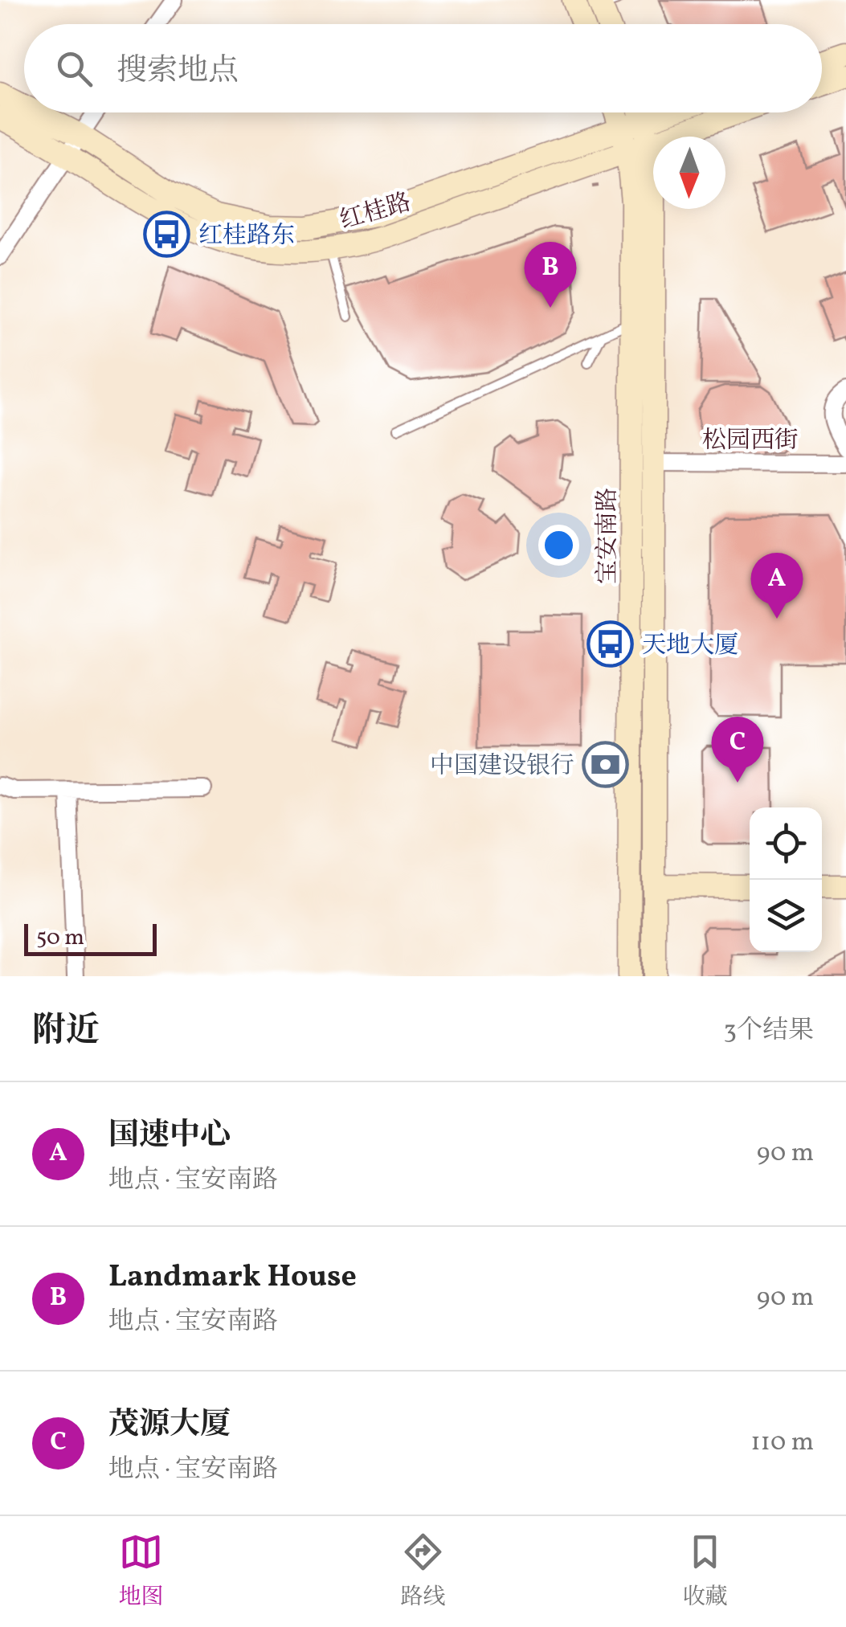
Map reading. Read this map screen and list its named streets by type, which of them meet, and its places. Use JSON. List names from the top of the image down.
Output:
{
  "streets": {
    "street": ["红桂路", "松园西街", "宝安南路"]
  },
  "crossings": [
    ["红桂路", "宝安南路"],
    ["松园西街", "宝安南路"]
  ],
  "places": {
    "bus stop": ["红桂路东", "天地大厦"],
    "bank": ["中国建设银行"]
  },
  "scale_bar": "50 m",
  "north": "bottom",
  "page": {
    "search": "搜索地点",
    "pins": ["B", "A", "C"],
    "scale": "50 m",
    "heading": ["附近", "3个结果"],
    "list": [
      {
        "mark": "A",
        "name": "国速中心",
        "note": "地点 · 宝安南路",
        "value": "90 m"
      },
      {
        "mark": "B",
        "name": "Landmark House",
        "note": "地点 · 宝安南路",
        "value": "90 m"
      },
      {
        "mark": "C",
        "name": "茂源大厦",
        "note": "地点 · 宝安南路",
        "value": "110 m"
      }
    ],
    "nav": ["地图", "路线", "收藏"]
  }
}
